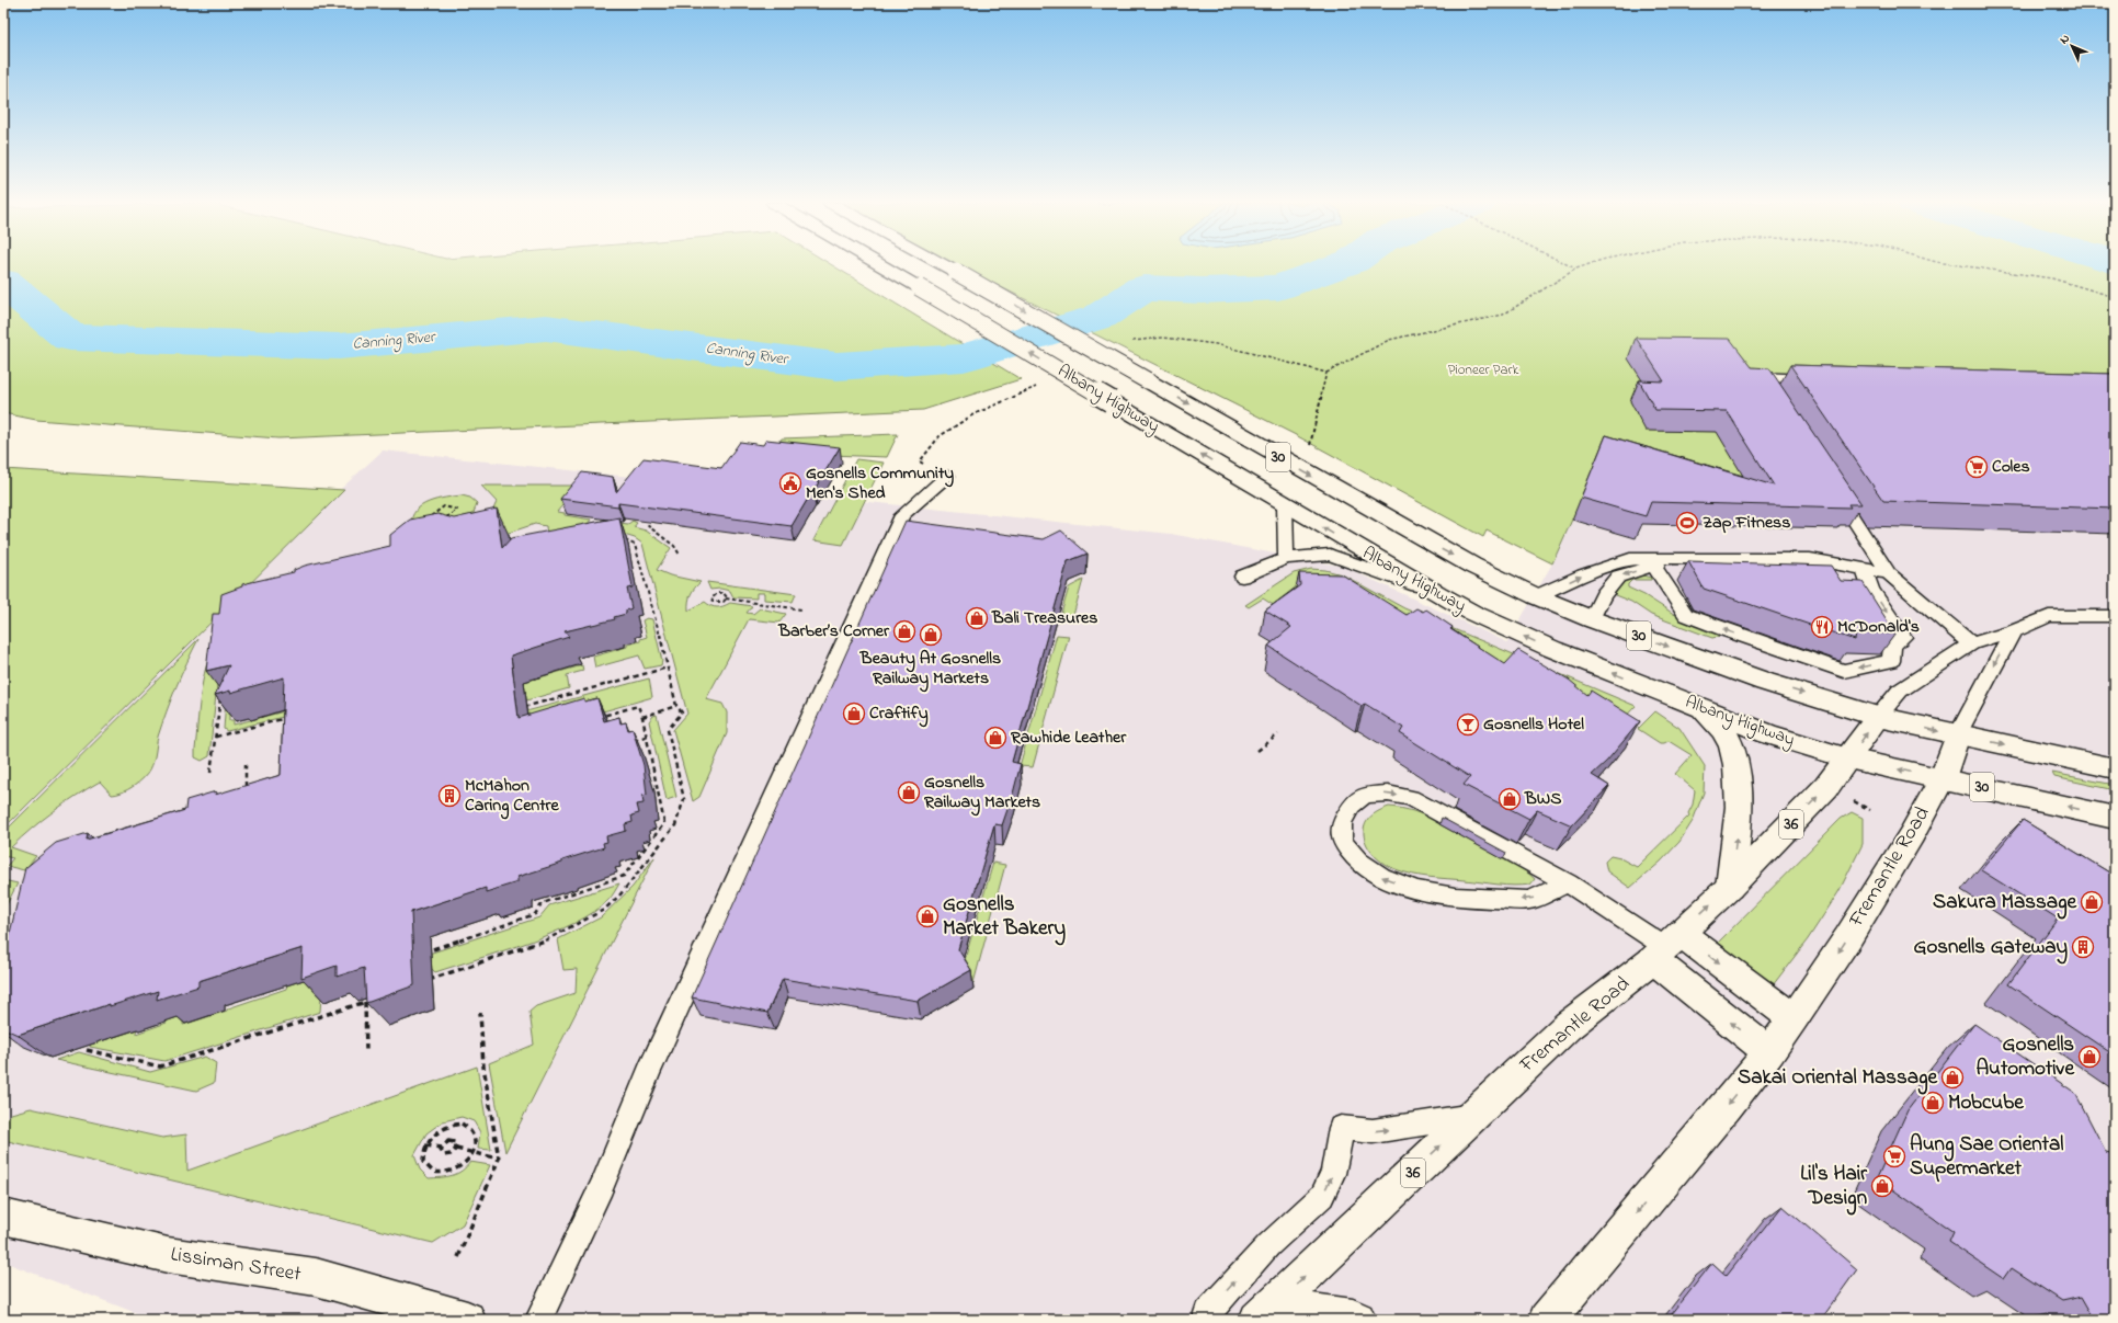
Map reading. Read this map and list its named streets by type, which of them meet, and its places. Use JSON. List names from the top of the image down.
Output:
{
  "streets": {
    "main road": [
      "Albany Highway",
      "30",
      "36",
      "Fremantle Road",
      "Lissiman Street"
    ]
  },
  "crossings": [
    ["Albany Highway", "Fremantle Road"]
  ],
  "water": ["Canning River"],
  "parks": ["Pioneer Park"],
  "places": {
    "supermarket": ["Coles", "Aung Sae Oriental Supermarket"],
    "public building": ["Gosnells Community Men's Shed"],
    "sports": ["Zap Fitness"],
    "shop": [
      "Bali Treasures",
      "Barber’s Corner",
      "Beauty At Gosnells Railway Markets",
      "Craftify",
      "Rawhide Leather",
      "Gosnells Railway Markets",
      "BWS",
      "Sakura Massage",
      "Gosnells Market Bakery",
      "Gosnells Automotive",
      "Sakai Oriental Massage",
      "Mobcube",
      "Lil's Hair Design"
    ],
    "restaurant": ["McDonald's"],
    "bar": ["Gosnells Hotel"],
    "building": ["McMahon Caring Centre", "Gosnells Gateway"]
  },
  "north": "top left"
}
